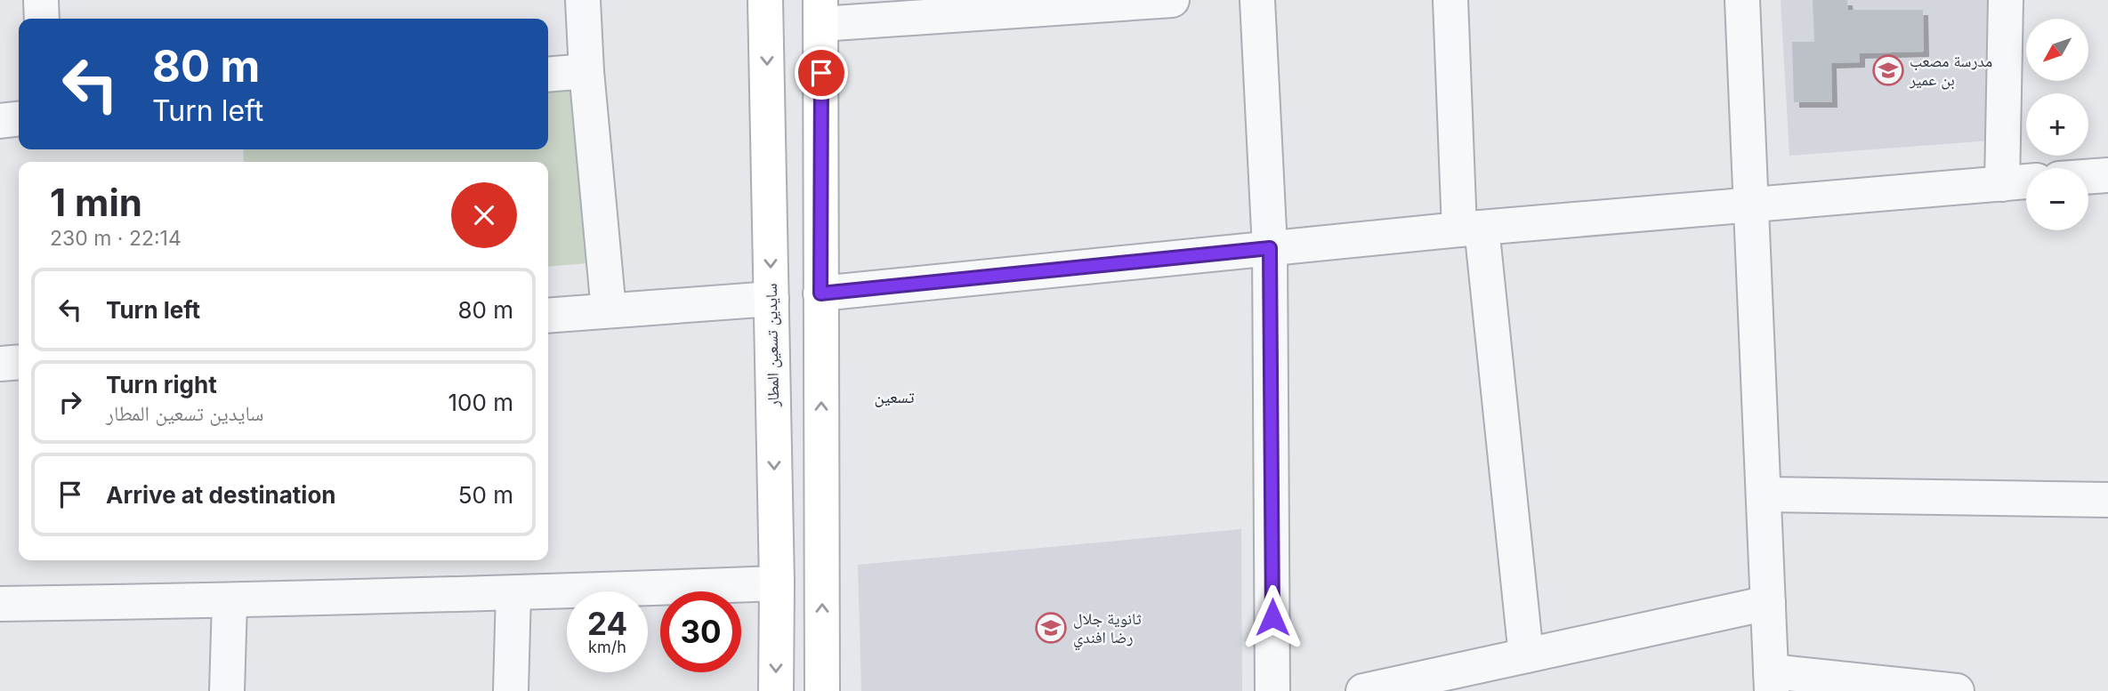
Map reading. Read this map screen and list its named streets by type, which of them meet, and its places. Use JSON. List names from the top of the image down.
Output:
{
  "streets": {
    "street": ["سايدين تسعين المطار"]
  },
  "districts": ["تسعین"],
  "places": {
    "school or university": ["مدرسة مصعب بن عمير", "ثانوية جلال رضا افندي"]
  },
  "north": "bottom left",
  "page": {
    "map_buttons": ["+", "−"],
    "turn": ["80 m", "Turn left"],
    "heading": ["1 min", "230 m · 22:14"],
    "list": [
      {
        "name": "Turn left",
        "value": "80 m"
      },
      {
        "name": "Turn right",
        "note": "سايدين تسعين المطار",
        "value": "100 m"
      },
      {
        "name": "Arrive at destination",
        "value": "50 m"
      }
    ],
    "speed": "24 km/h",
    "limit": "30"
  }
}
